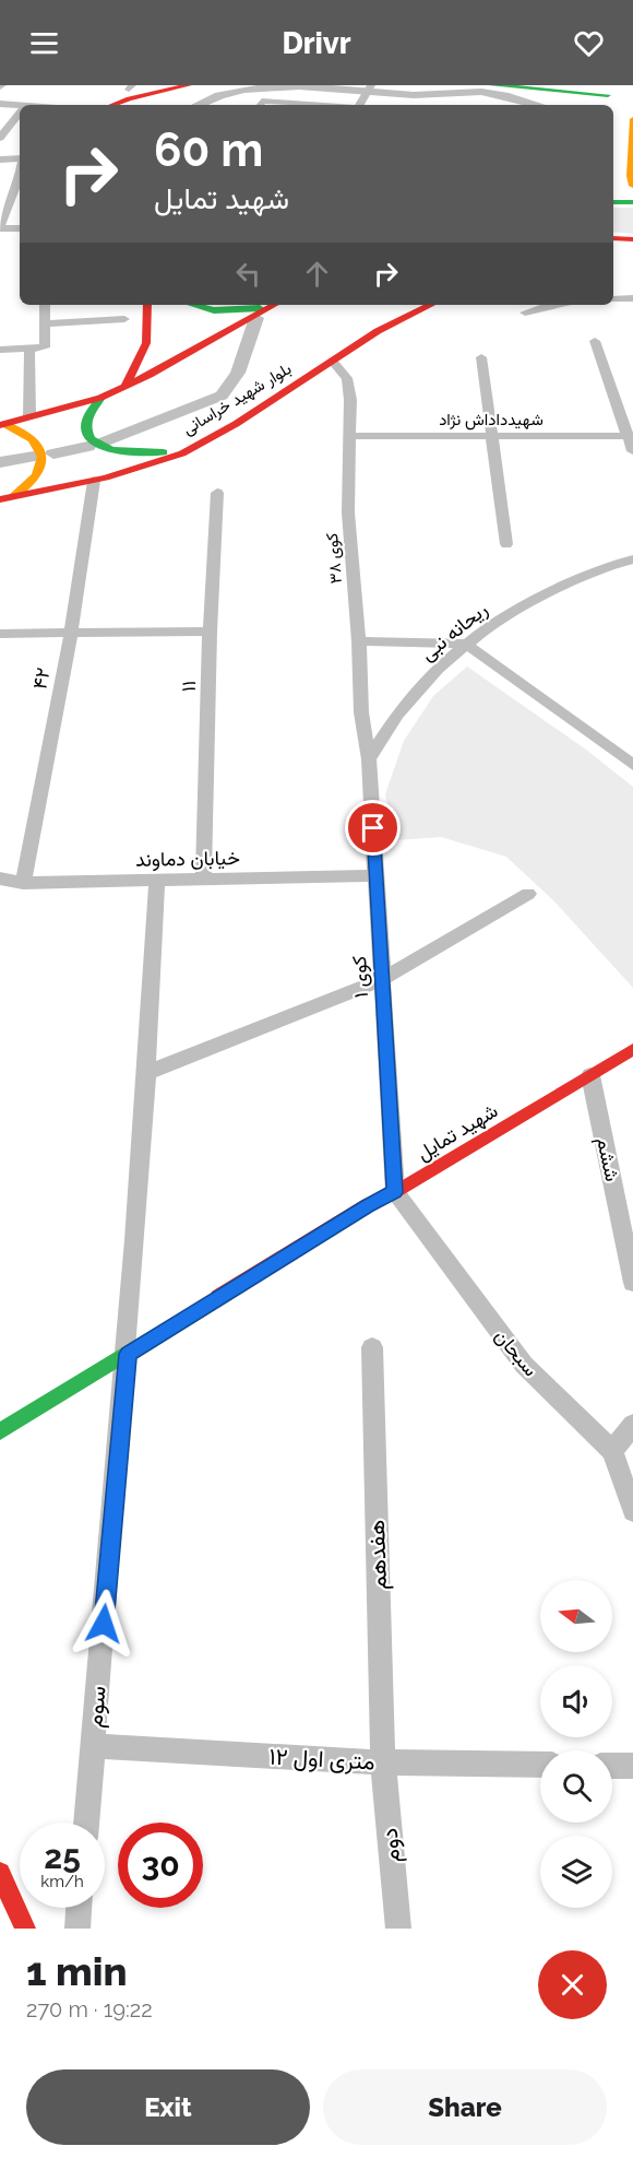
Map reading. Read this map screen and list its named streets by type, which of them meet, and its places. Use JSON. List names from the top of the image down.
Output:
{
  "streets": {
    "main road": ["بلوار شهید خراسانی", "شهید تمایل"],
    "street": [
      "شهیدداداش نژاد",
      "کوی ۳۸",
      "ریحانه نبی",
      "۴۲",
      "۱۱",
      "خیابان دماوند",
      "کوی ۱",
      "ششم",
      "سبحان",
      "هفدهم",
      "سوم",
      "۱۲ متری اول",
      "دوم"
    ]
  },
  "crossings": [
    ["بلوار شهید خراسانی", "کوی ۳۸"],
    ["بلوار شهید خراسانی", "۴۲"],
    ["شهیدداداش نژاد", "کوی ۳۸"],
    ["کوی ۳۸", "ریحانه نبی"],
    ["کوی ۳۸", "کوی ۱"],
    ["ریحانه نبی", "کوی ۱"],
    ["۴۲", "خیابان دماوند"],
    ["۱۱", "خیابان دماوند"],
    ["خیابان دماوند", "کوی ۱"],
    ["خیابان دماوند", "سوم"],
    ["کوی ۱", "شهید تمایل"],
    ["کوی ۱", "سبحان"],
    ["شهید تمایل", "ششم"],
    ["شهید تمایل", "سبحان"],
    ["شهید تمایل", "سوم"],
    ["هفدهم", "۱۲ متری اول"],
    ["هفدهم", "دوم"],
    ["سوم", "۱۲ متری اول"],
    ["۱۲ متری اول", "دوم"]
  ],
  "north": "left",
  "page": {
    "header": "Drivr",
    "turn": ["60 m", "شهید تمایل"],
    "speed": "25 km/h",
    "limit": "30",
    "heading": ["1 min", "270 m · 19:22"],
    "buttons": ["Exit", "Share"]
  }
}
